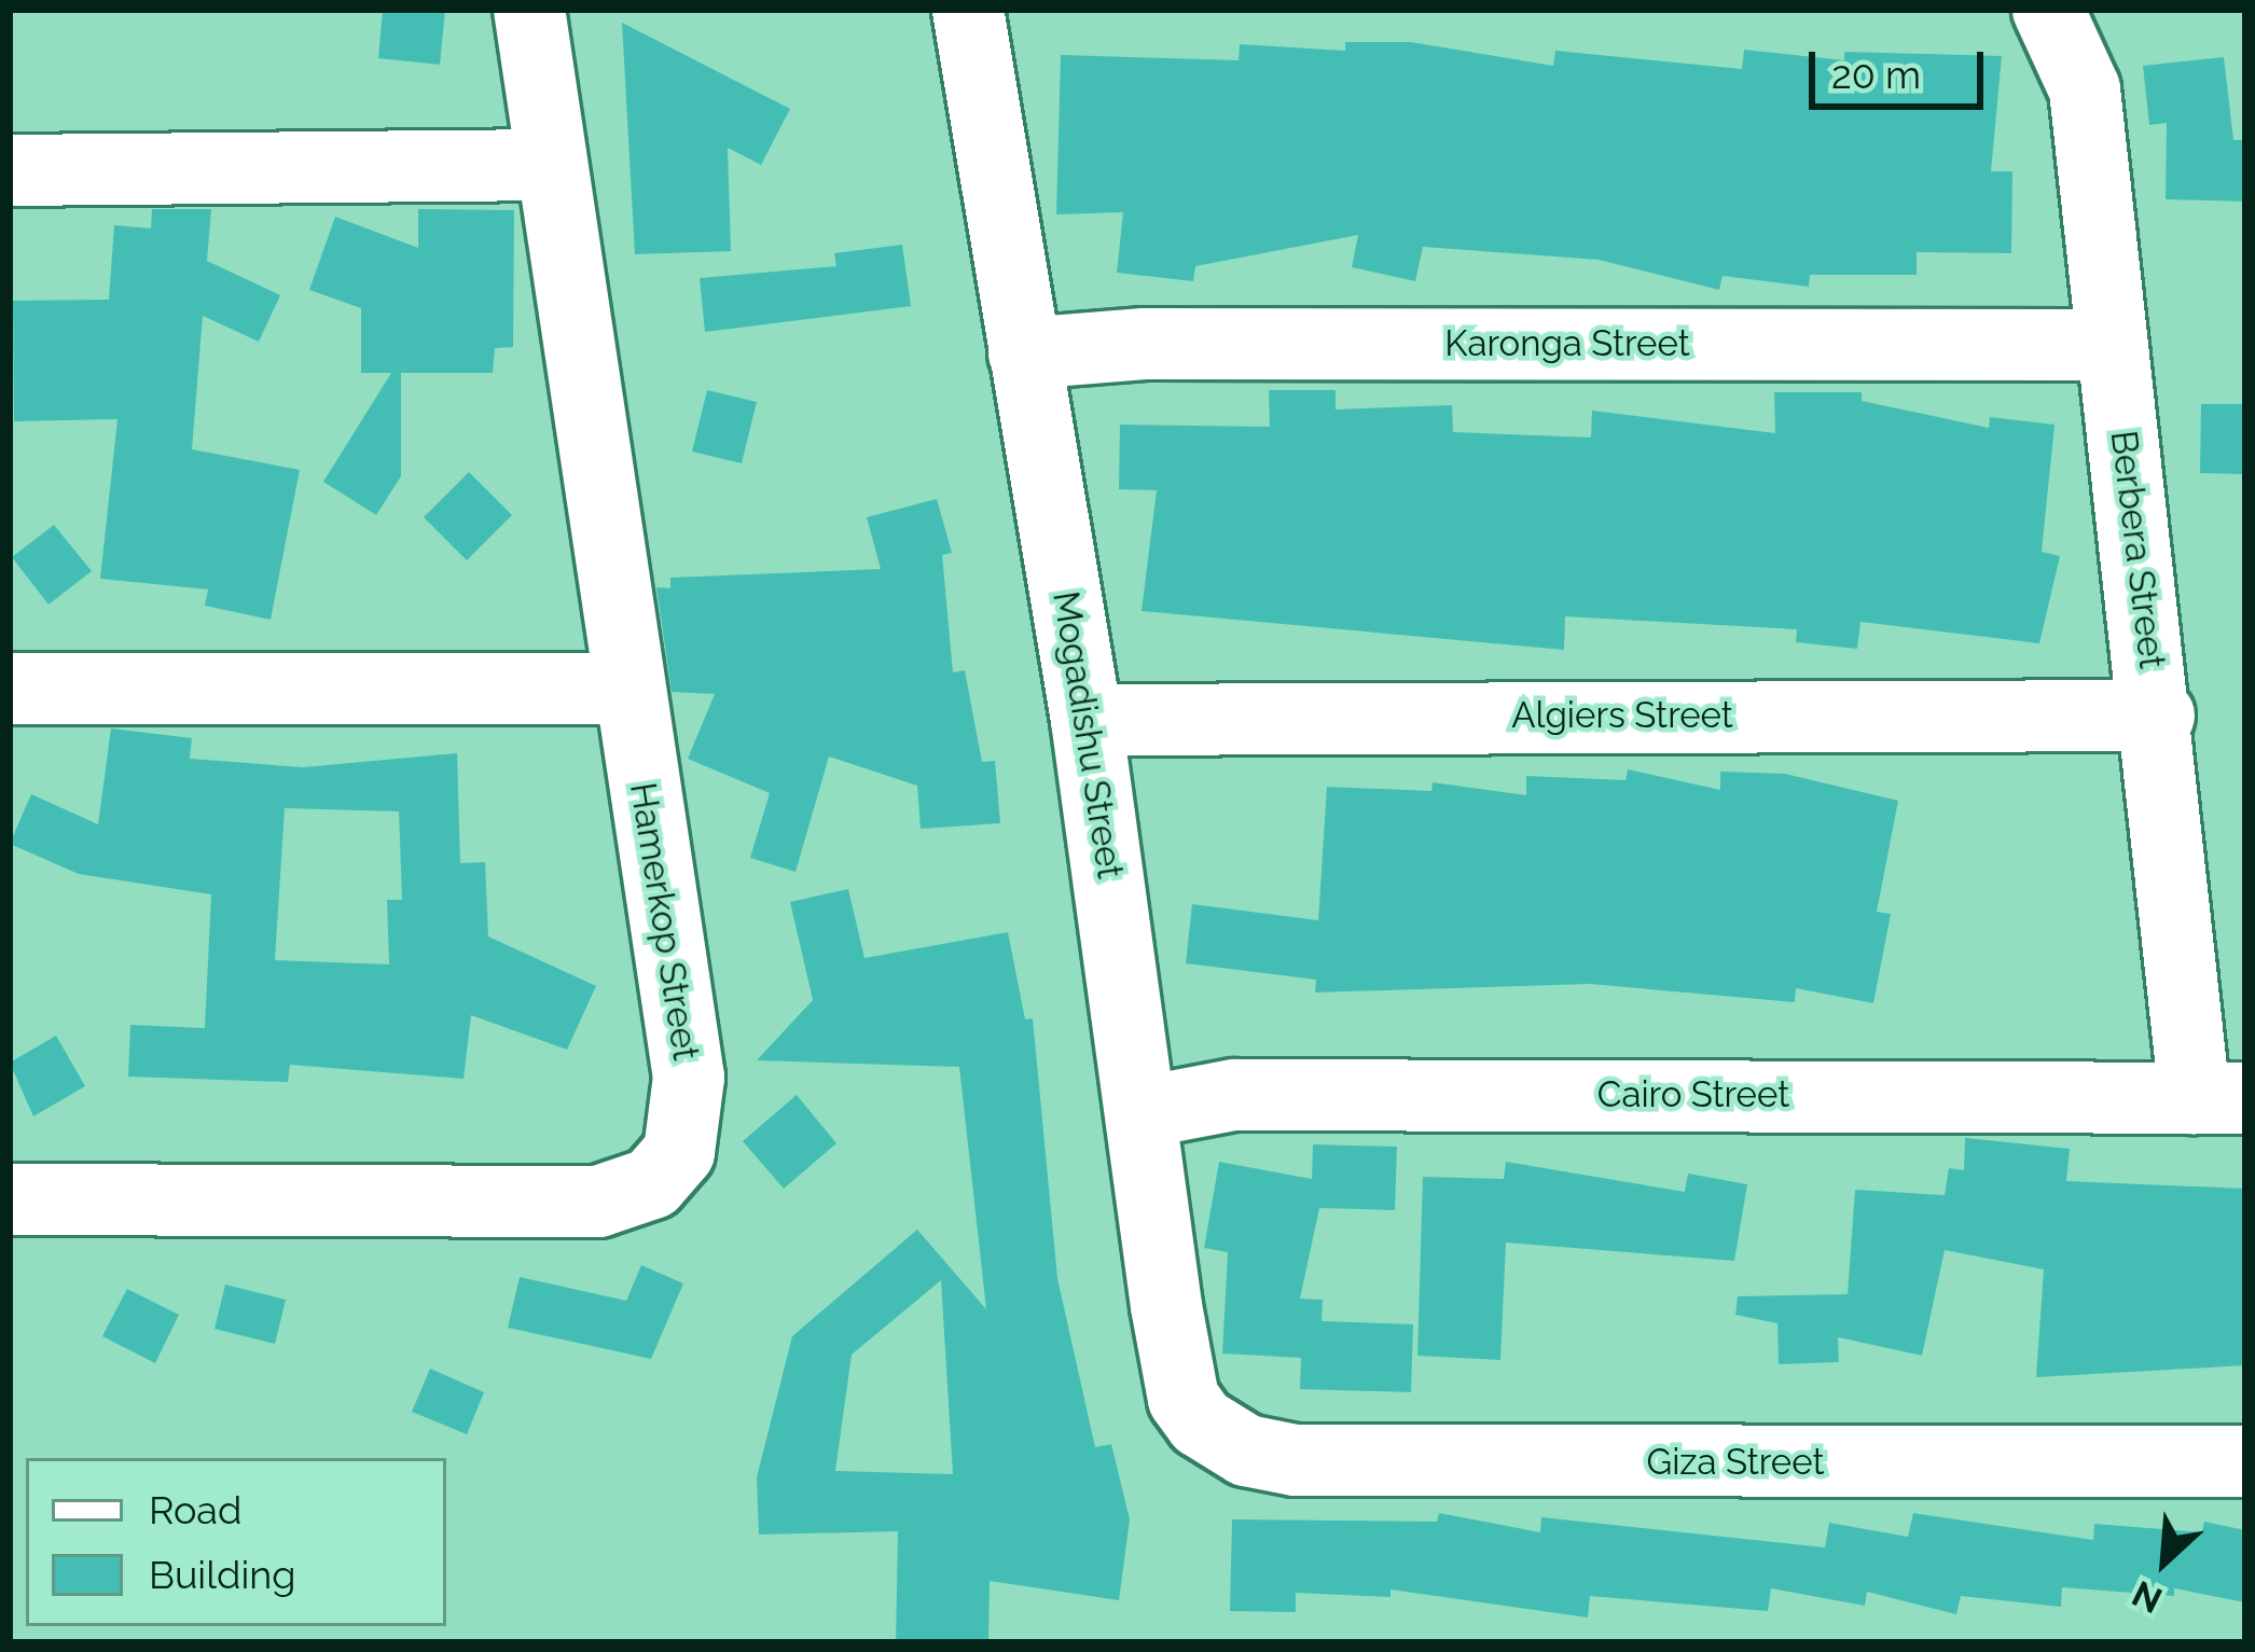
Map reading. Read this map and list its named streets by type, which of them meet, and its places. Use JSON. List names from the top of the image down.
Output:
{
  "streets": {
    "street": [
      "Karonga Street",
      "Berbera Street",
      "Algiers Street",
      "Mogadishu Street",
      "Hamerkop Street",
      "Cairo Street",
      "Giza Street"
    ]
  },
  "crossings": [
    ["Karonga Street", "Berbera Street"],
    ["Karonga Street", "Mogadishu Street"],
    ["Berbera Street", "Algiers Street"],
    ["Berbera Street", "Cairo Street"],
    ["Algiers Street", "Mogadishu Street"],
    ["Mogadishu Street", "Cairo Street"],
    ["Mogadishu Street", "Giza Street"]
  ],
  "legend": ["Road", "Building"],
  "scale_bar": "20 m",
  "north": "bottom left"
}
